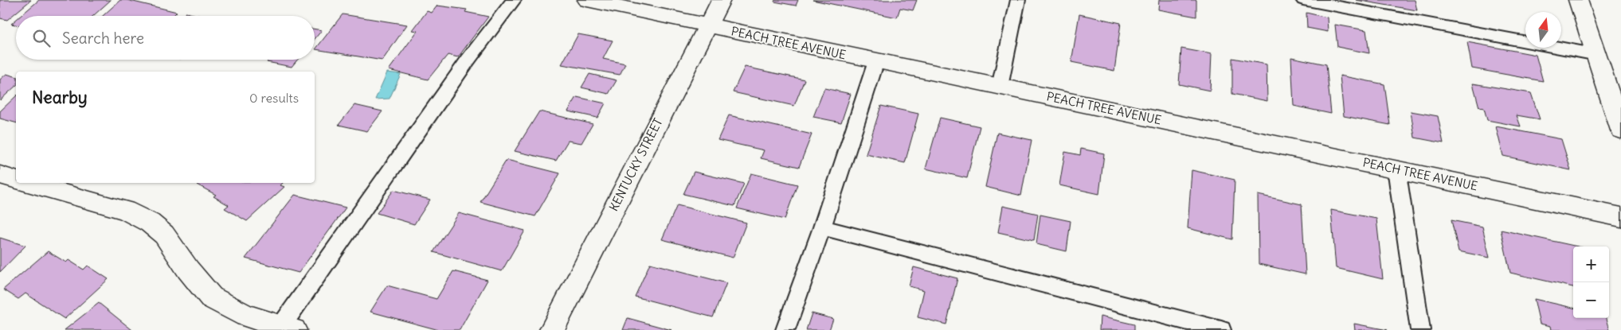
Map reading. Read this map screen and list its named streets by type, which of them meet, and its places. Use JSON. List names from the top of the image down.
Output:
{
  "streets": {
    "street": ["PEACH TREE AVENUE", "KENTUCKY STREET"]
  },
  "crossings": [
    ["PEACH TREE AVENUE", "KENTUCKY STREET"]
  ],
  "north": "top",
  "page": {
    "search": "Search here",
    "heading": ["Nearby", "0 results"],
    "map_buttons": ["+", "−"]
  }
}
